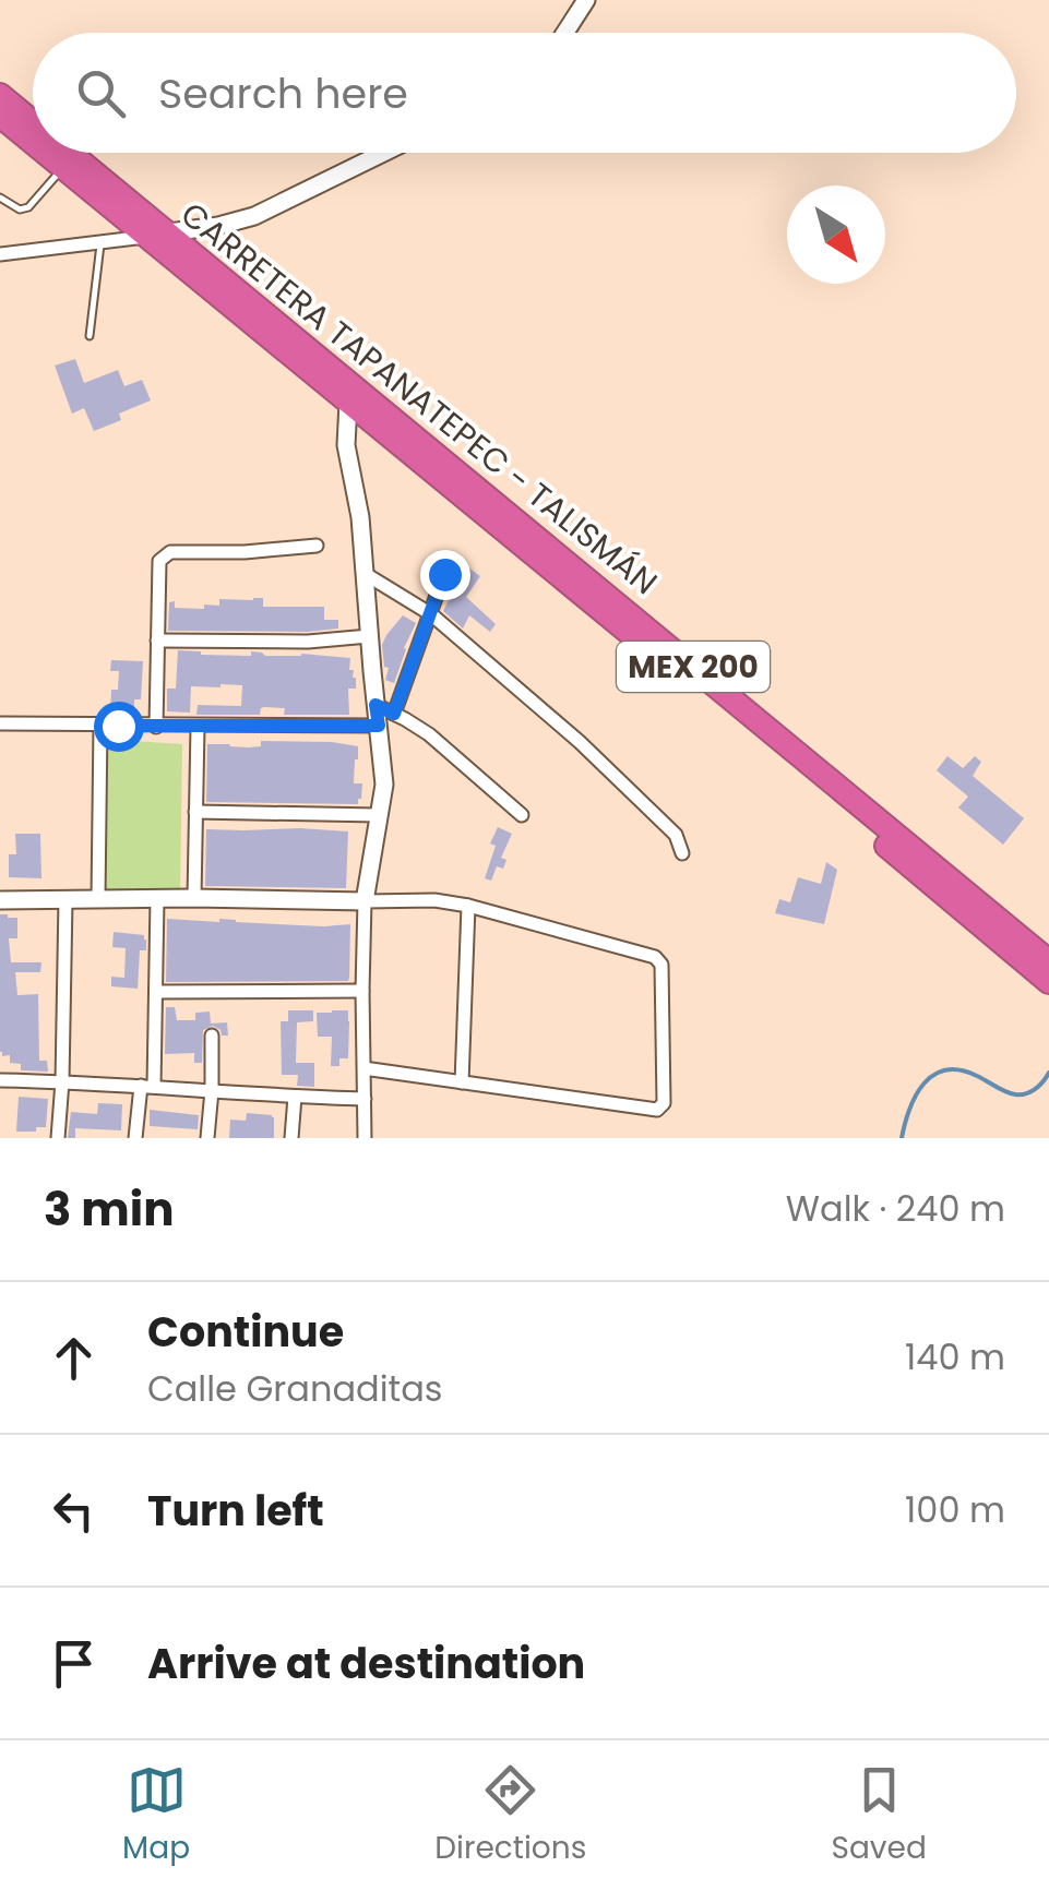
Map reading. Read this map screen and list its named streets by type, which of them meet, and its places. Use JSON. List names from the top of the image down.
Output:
{
  "streets": {
    "highway": ["CARRETERA TAPANATEPEC - TALISMÁN", "MEX 200"]
  },
  "north": "bottom right",
  "page": {
    "search": "Search here",
    "heading": ["3 min", "Walk · 240 m"],
    "list": [
      ["Continue", "Calle Granaditas", "140 m"],
      ["Turn left", "100 m"],
      "Arrive at destination"
    ],
    "nav": ["Map", "Directions", "Saved"]
  }
}
